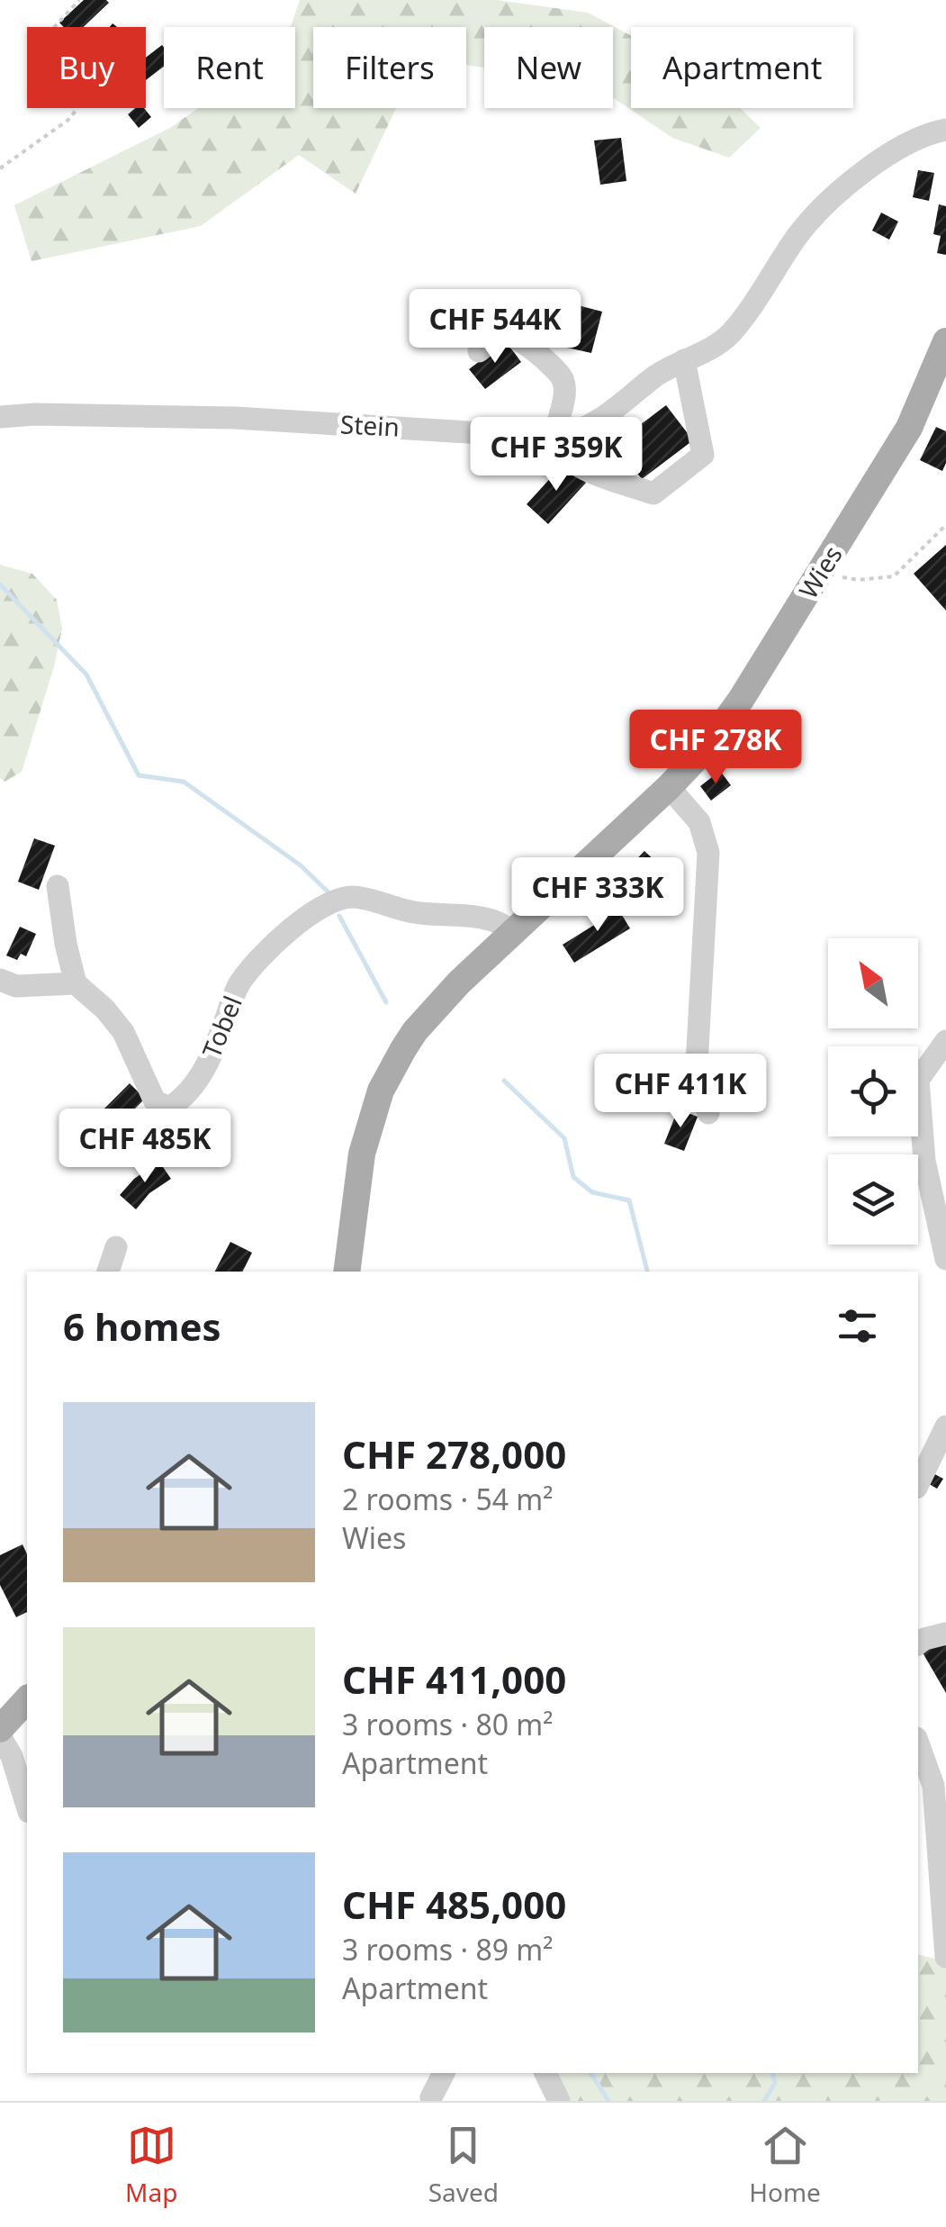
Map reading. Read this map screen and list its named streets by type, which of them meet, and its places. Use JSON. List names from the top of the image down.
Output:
{
  "streets": {
    "main road": ["Wies"],
    "street": ["Stein", "Tobel"]
  },
  "crossings": [
    ["Wies", "Tobel"]
  ],
  "north": "top left",
  "page": {
    "chip": [
      "Buy",
      "Rent",
      "Filters",
      "New",
      "Apartment"
    ],
    "price": [
      "CHF 544K",
      "CHF 359K",
      "CHF 278K",
      "CHF 333K",
      "CHF 411K",
      "CHF 485K"
    ],
    "heading": "6 homes",
    "list": [
      {
        "name": "CHF 278,000",
        "note": "2 rooms · 54 m² · Wies"
      },
      {
        "name": "CHF 411,000",
        "note": "3 rooms · 80 m² · Apartment"
      },
      {
        "name": "CHF 485,000",
        "note": "3 rooms · 89 m² · Apartment"
      }
    ],
    "tabs": ["Map", "Saved", "Home"]
  }
}
